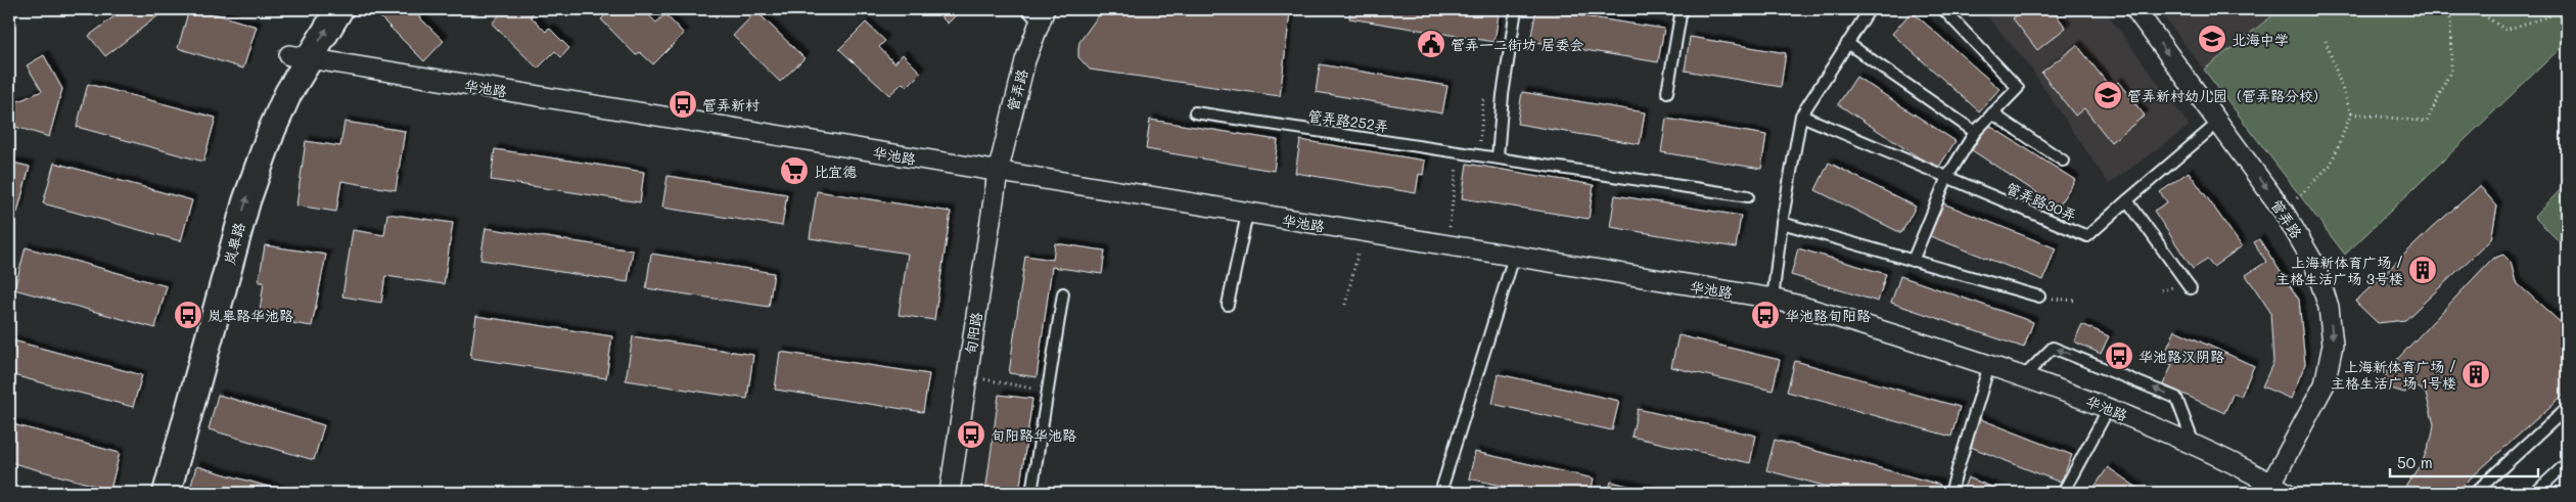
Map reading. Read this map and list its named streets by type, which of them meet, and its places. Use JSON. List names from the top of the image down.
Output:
{
  "streets": {
    "main road": ["岚皋路"],
    "street": ["华池路", "管弄路", "旬阳路"],
    "lane": ["管弄路252弄", "管弄路30弄"]
  },
  "crossings": [
    ["华池路", "管弄路"],
    ["华池路", "岚皋路"],
    ["华池路", "旬阳路"],
    ["管弄路", "旬阳路"]
  ],
  "one_way": ["管弄路"],
  "places": {
    "school or university": ["北海中学", "管弄新村幼儿园（管弄路分校）"],
    "public building": ["管弄一二街坊 居委会"],
    "bus stop": [
      "管弄新村",
      "岚皋路华池路",
      "华池路旬阳路",
      "华池路汉阴路",
      "旬阳路华池路"
    ],
    "supermarket": ["比宜德"],
    "building": ["上海新体育广场 / 主格生活广场 3号楼", "上海新体育广场 / 主格生活广场 1号楼"]
  },
  "scale_bar": "50 m"
}
